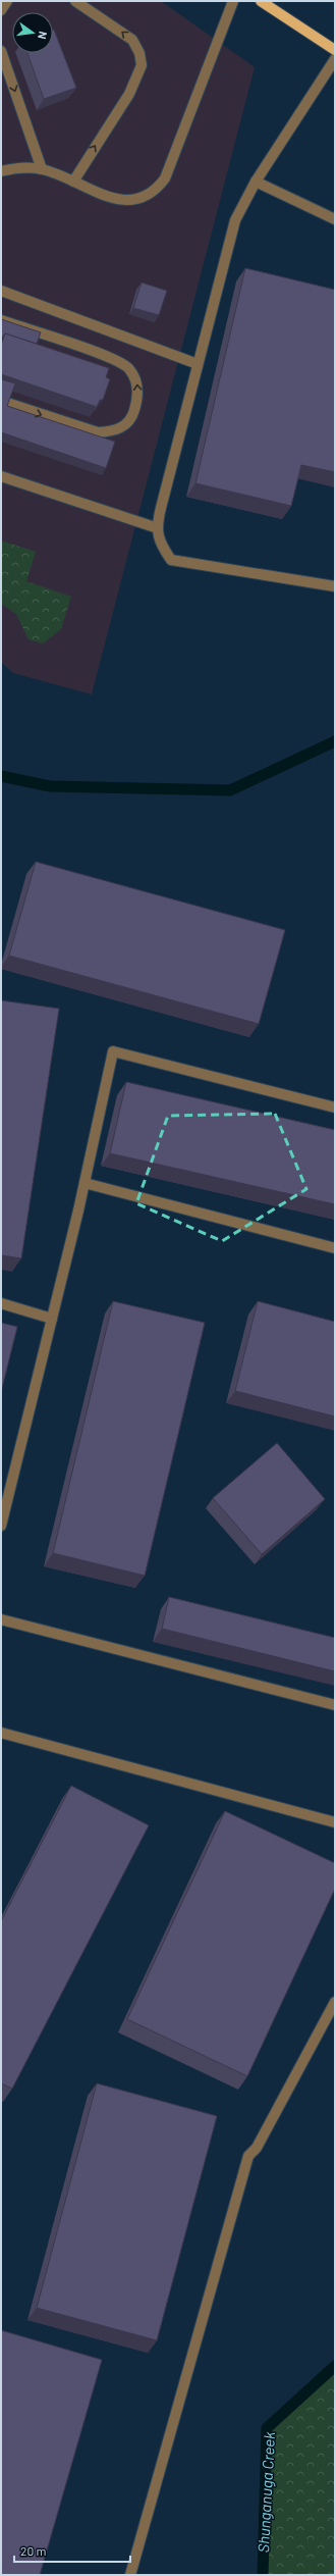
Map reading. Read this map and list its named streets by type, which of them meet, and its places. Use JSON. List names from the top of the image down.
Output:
{
  "water": ["Shunganuga Creek"],
  "scale_bar": "20 m",
  "north": "right"
}
